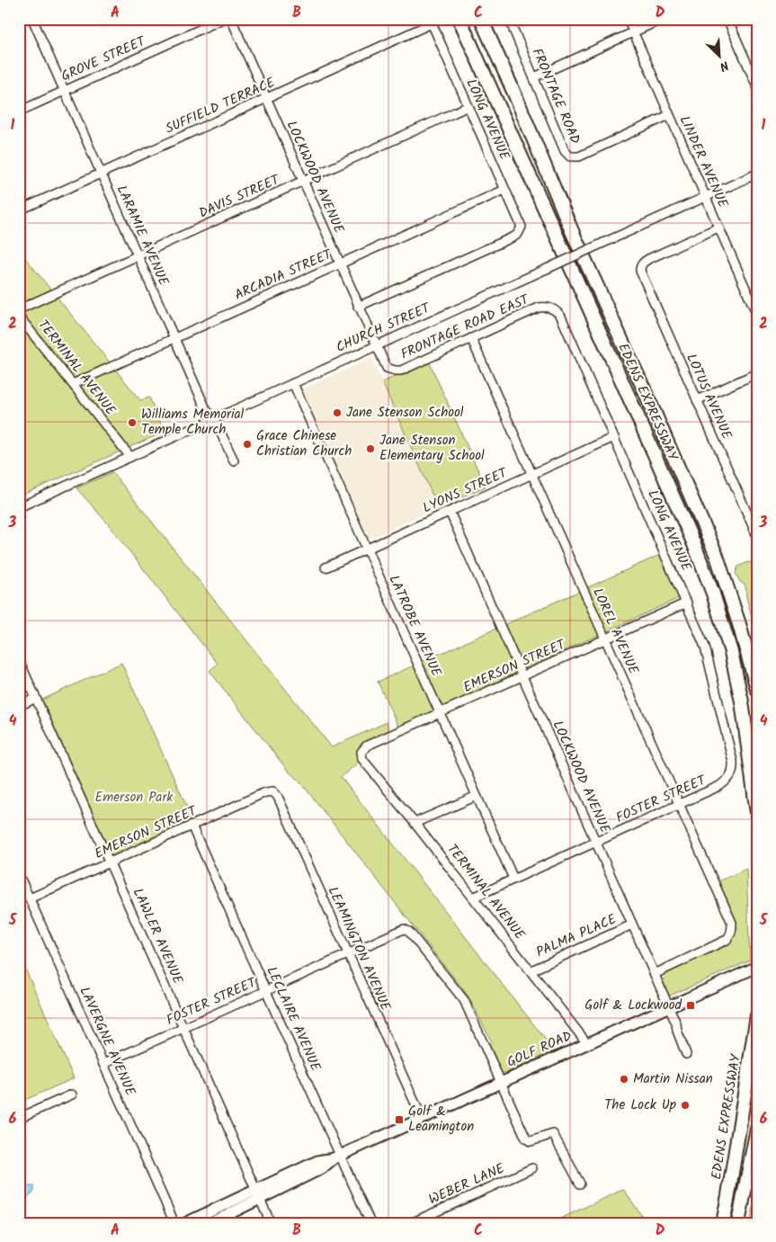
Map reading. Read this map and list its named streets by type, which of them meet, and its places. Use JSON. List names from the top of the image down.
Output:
{
  "streets": {
    "highway": ["EDENS EXPRESSWAY"],
    "main road": ["GOLF ROAD"],
    "street": [
      "GROVE STREET",
      "FRONTAGE ROAD",
      "SUFFIELD TERRACE",
      "LONG AVENUE",
      "LINDER AVENUE",
      "LOCKWOOD AVENUE",
      "DAVIS STREET",
      "LARAMIE AVENUE",
      "ARCADIA STREET",
      "FRONTAGE ROAD EAST",
      "CHURCH STREET",
      "TERMINAL AVENUE",
      "LOTUS AVENUE",
      "LYONS STREET",
      "LATROBE AVENUE",
      "LOREL AVENUE",
      "EMERSON STREET",
      "FOSTER STREET",
      "LAWLER AVENUE",
      "PALMA PLACE",
      "LEAMINGTON AVENUE",
      "LECLAIRE AVENUE",
      "LAVERGNE AVENUE",
      "WEBER LANE"
    ]
  },
  "crossings": [
    ["GROVE STREET", "LARAMIE AVENUE"],
    ["FRONTAGE ROAD", "LINDER AVENUE"],
    ["SUFFIELD TERRACE", "LONG AVENUE"],
    ["SUFFIELD TERRACE", "LOCKWOOD AVENUE"],
    ["SUFFIELD TERRACE", "LARAMIE AVENUE"],
    ["LONG AVENUE", "LOCKWOOD AVENUE"],
    ["LONG AVENUE", "DAVIS STREET"],
    ["LONG AVENUE", "ARCADIA STREET"],
    ["LONG AVENUE", "FRONTAGE ROAD EAST"],
    ["LONG AVENUE", "LYONS STREET"],
    ["LONG AVENUE", "EMERSON STREET"],
    ["LONG AVENUE", "FOSTER STREET"],
    ["LINDER AVENUE", "CHURCH STREET"],
    ["LINDER AVENUE", "LOTUS AVENUE"],
    ["LOCKWOOD AVENUE", "DAVIS STREET"],
    ["LOCKWOOD AVENUE", "ARCADIA STREET"],
    ["LOCKWOOD AVENUE", "FRONTAGE ROAD EAST"],
    ["LOCKWOOD AVENUE", "CHURCH STREET"],
    ["LOCKWOOD AVENUE", "LYONS STREET"],
    ["LOCKWOOD AVENUE", "LOREL AVENUE"],
    ["LOCKWOOD AVENUE", "EMERSON STREET"],
    ["LOCKWOOD AVENUE", "FOSTER STREET"],
    ["LOCKWOOD AVENUE", "PALMA PLACE"],
    ["LOCKWOOD AVENUE", "GOLF ROAD"],
    ["DAVIS STREET", "LARAMIE AVENUE"],
    ["LARAMIE AVENUE", "ARCADIA STREET"],
    ["LARAMIE AVENUE", "CHURCH STREET"],
    ["ARCADIA STREET", "TERMINAL AVENUE"],
    ["FRONTAGE ROAD EAST", "CHURCH STREET"],
    ["FRONTAGE ROAD EAST", "LOREL AVENUE"],
    ["CHURCH STREET", "TERMINAL AVENUE"],
    ["CHURCH STREET", "LATROBE AVENUE"],
    ["TERMINAL AVENUE", "EMERSON STREET"],
    ["TERMINAL AVENUE", "FOSTER STREET"],
    ["TERMINAL AVENUE", "PALMA PLACE"],
    ["TERMINAL AVENUE", "GOLF ROAD"],
    ["LYONS STREET", "LATROBE AVENUE"],
    ["LYONS STREET", "LOREL AVENUE"],
    ["LATROBE AVENUE", "EMERSON STREET"],
    ["LATROBE AVENUE", "FOSTER STREET"],
    ["LOREL AVENUE", "EMERSON STREET"],
    ["LOREL AVENUE", "FOSTER STREET"],
    ["EMERSON STREET", "LAWLER AVENUE"],
    ["EMERSON STREET", "LEAMINGTON AVENUE"],
    ["EMERSON STREET", "LECLAIRE AVENUE"],
    ["EMERSON STREET", "LAVERGNE AVENUE"],
    ["FOSTER STREET", "LAWLER AVENUE"],
    ["FOSTER STREET", "LEAMINGTON AVENUE"],
    ["FOSTER STREET", "LECLAIRE AVENUE"],
    ["FOSTER STREET", "LAVERGNE AVENUE"],
    ["FOSTER STREET", "GOLF ROAD"],
    ["LAWLER AVENUE", "GOLF ROAD"],
    ["LEAMINGTON AVENUE", "GOLF ROAD"],
    ["LECLAIRE AVENUE", "GOLF ROAD"],
    ["LAVERGNE AVENUE", "GOLF ROAD"]
  ],
  "parks": ["Emerson Park"],
  "places": {
    "other": [
      "Jane Stenson School",
      "Williams Memorial Temple Church",
      "Grace Chinese Christian Church",
      "Jane Stenson Elementary School",
      "Martin Nissan",
      "The Lock Up"
    ],
    "transit": ["Golf & Lockwood", "Golf & Leamington"]
  },
  "north": "bottom right",
  "grid": {
    "columns": [
      "A",
      "B",
      "C",
      "D"
    ],
    "rows": [
      "1",
      "2",
      "3",
      "4",
      "5",
      "6"
    ]
  }
}
